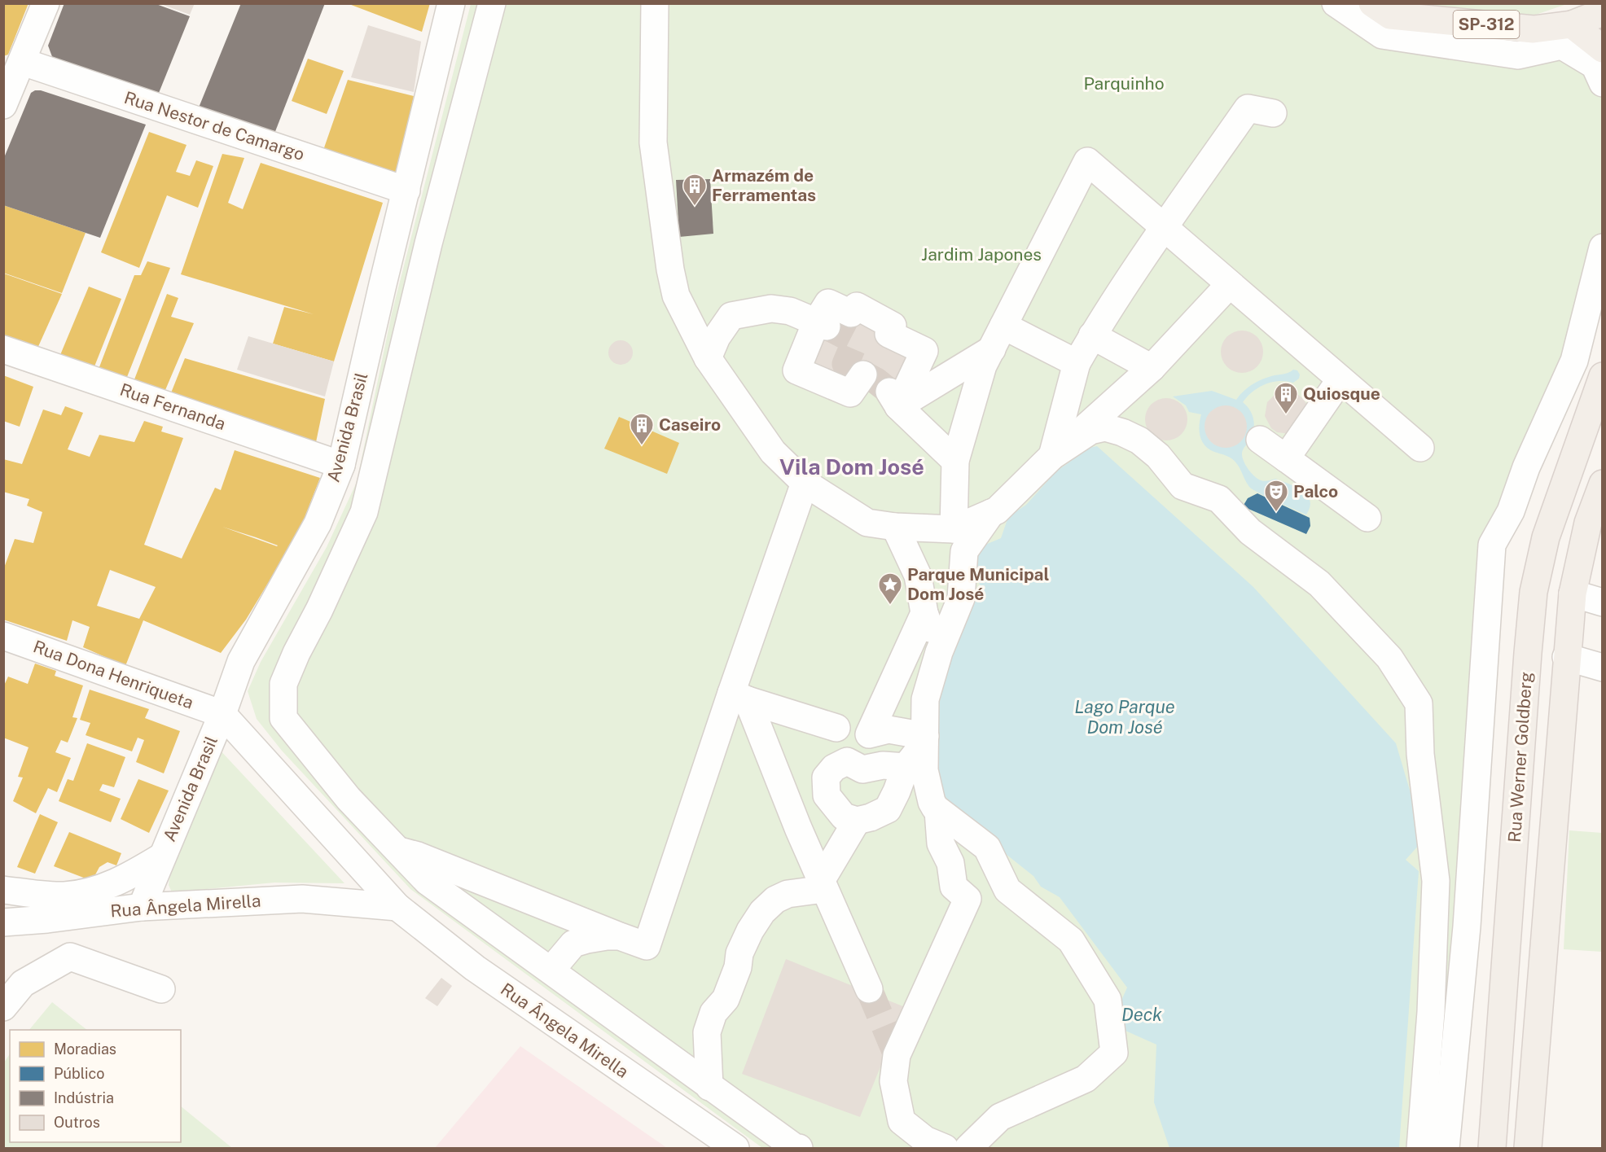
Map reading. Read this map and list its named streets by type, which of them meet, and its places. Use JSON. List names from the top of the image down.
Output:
{
  "streets": {
    "main road": ["SP-312", "Rua Werner Goldberg"],
    "street": [
      "Rua Nestor de Camargo",
      "Rua Fernanda",
      "Avenida Brasil",
      "Rua Dona Henriqueta",
      "Rua Ângela Mirella"
    ]
  },
  "crossings": [
    ["Rua Nestor de Camargo", "Avenida Brasil"],
    ["Rua Fernanda", "Avenida Brasil"],
    ["Avenida Brasil", "Rua Dona Henriqueta"],
    ["Avenida Brasil", "Rua Ângela Mirella"],
    ["Rua Dona Henriqueta", "Rua Ângela Mirella"]
  ],
  "districts": ["Vila Dom José"],
  "water": ["Lago Parque Dom José", "Deck"],
  "parks": ["Parquinho", "Jardim Japones"],
  "places": {
    "building": ["Armazém de Ferramentas", "Quiosque", "Caseiro"],
    "theatre": ["Palco"],
    "place": ["Parque Municipal Dom José"]
  },
  "legend": [
    "Moradias",
    "Público",
    "Indústria",
    "Outros"
  ]
}
